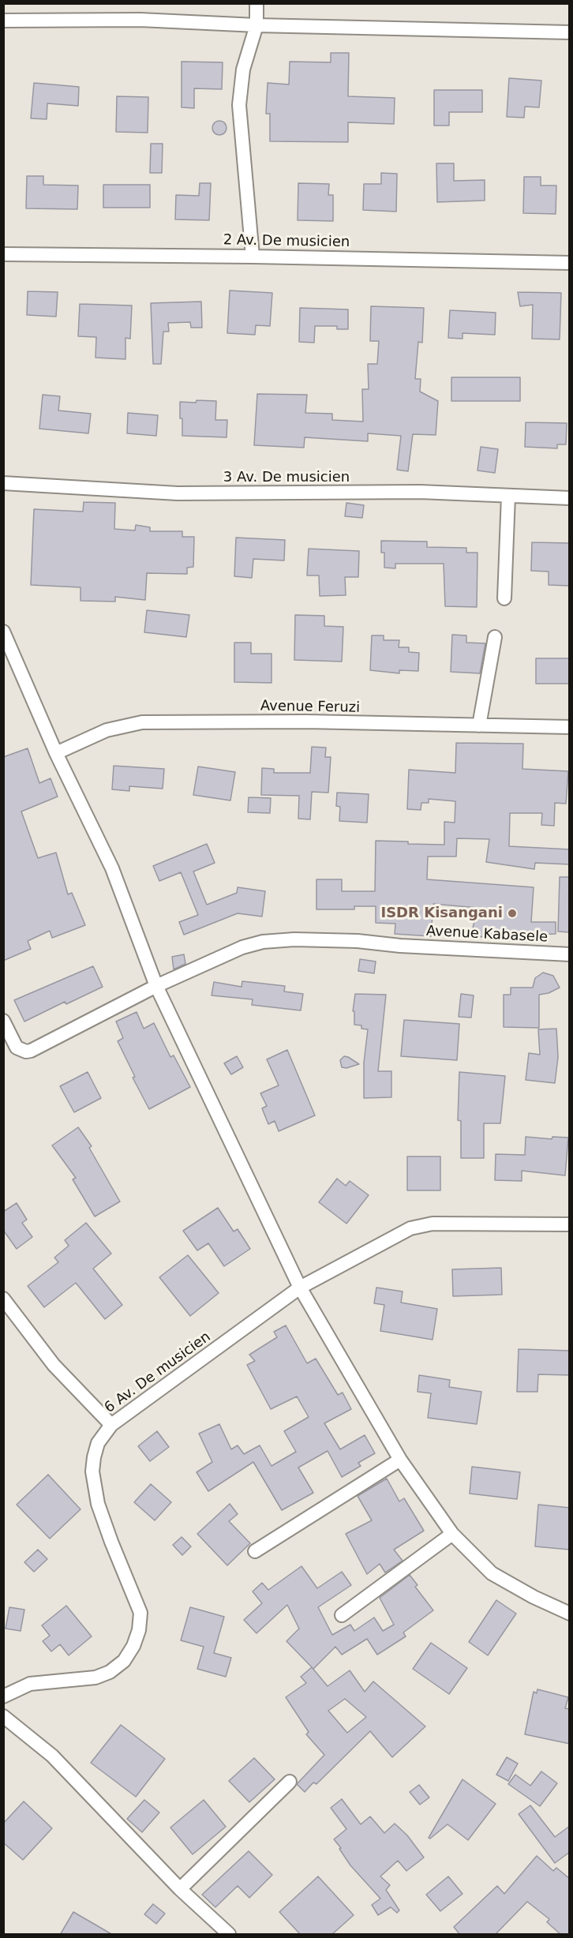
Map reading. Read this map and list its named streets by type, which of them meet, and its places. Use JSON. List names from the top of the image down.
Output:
{
  "streets": {
    "street": [
      "2 Av. De musicien",
      "3 Av. De musicien",
      "Avenue Feruzi",
      "Avenue Kabasele",
      "6 Av. De musicien"
    ]
  },
  "places": ["ISDR Kisangani"]
}
